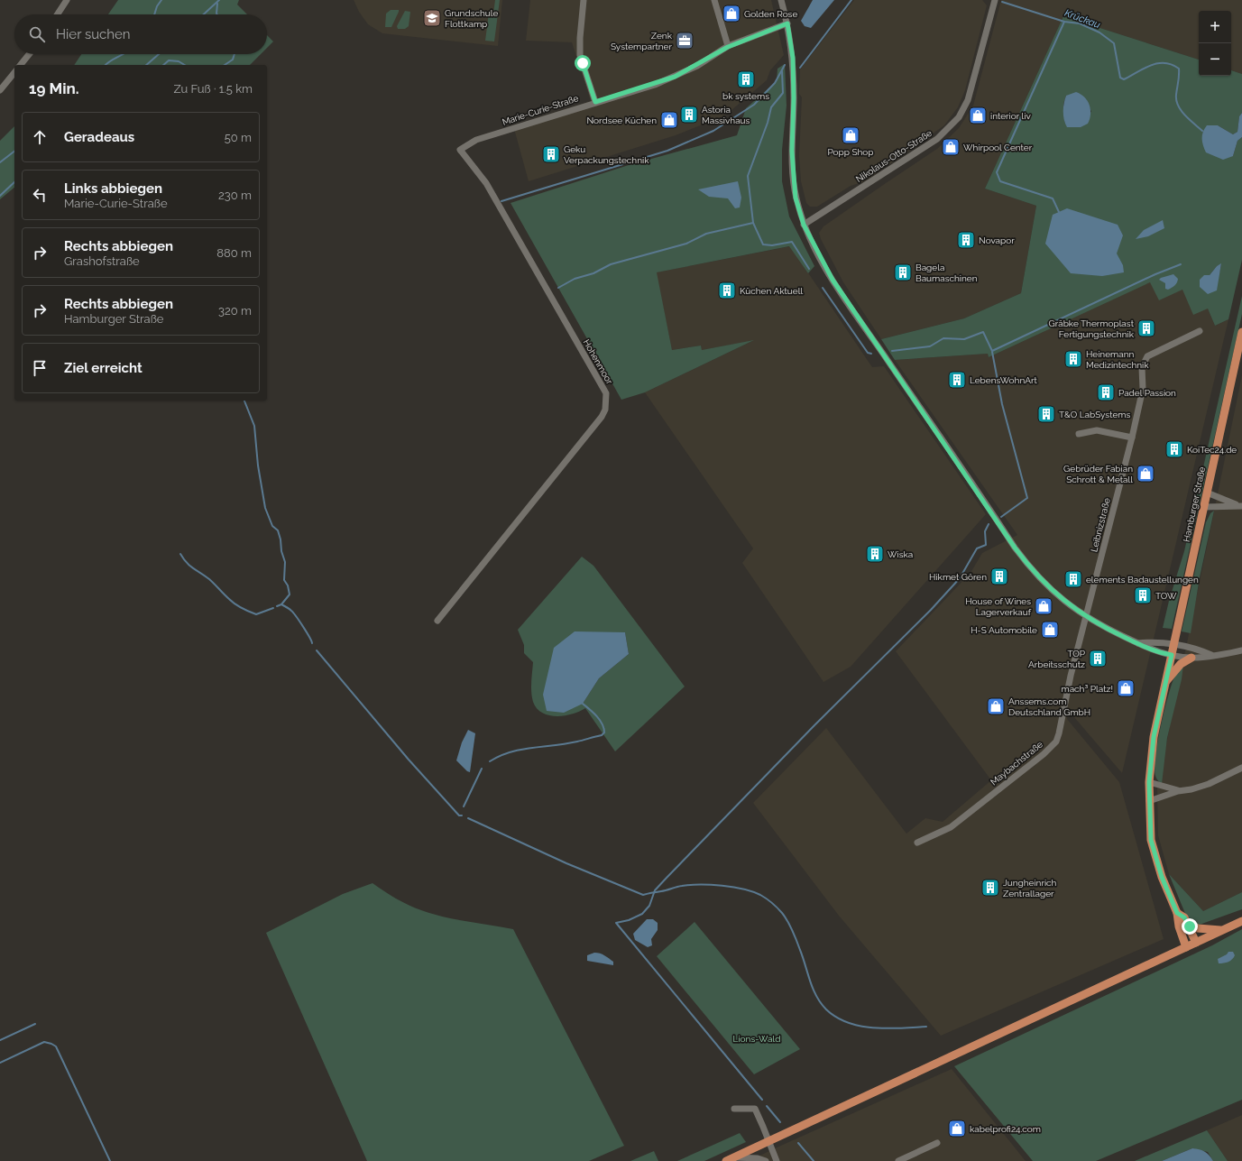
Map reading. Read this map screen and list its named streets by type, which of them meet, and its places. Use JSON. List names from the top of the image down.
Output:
{
  "streets": {
    "main road": ["Hamburger Straße"],
    "street": [
      "Marie-Curie-Straße",
      "Nikolaus-Otto-Straße",
      "Hohenmoor",
      "Leibnizstraße",
      "Maybachstraße"
    ]
  },
  "crossings": [
    ["Marie-Curie-Straße", "Hohenmoor"],
    ["Leibnizstraße", "Maybachstraße"]
  ],
  "water": ["Krückau"],
  "parks": ["Lions-Wald"],
  "places": {
    "shop": [
      "Golden Rose",
      "interior liv",
      "Nordsee Küchen",
      "Popp Shop",
      "Whirpool Center",
      "Gebrüder Fabian Schrott & Metall",
      "House of Wines Lagerverkauf",
      "H-S Automobile",
      "mach³ Platz!",
      "Anssems.com Deutschland GmbH",
      "kabelprofi24.com"
    ],
    "school or university": ["Grundschule Flottkamp"],
    "office": ["Zenk Systempartner"],
    "building": [
      "bk systems",
      "Astoria Massivhaus",
      "Geku Verpackungstechnik",
      "Novapor",
      "Bagela Baumaschinen",
      "Küchen Aktuell",
      "Gräbke Thermoplast Fertigungstechnik",
      "Heinemann Medizintechnik",
      "LebensWohnArt",
      "Padel Passion",
      "T&O LabSystems",
      "KoiTec24.de",
      "Wiska",
      "Hikmet Gören",
      "elements Badaustellungen",
      "TOW",
      "TOP Arbeitsschutz",
      "Jungheinrich Zentrallager"
    ]
  },
  "page": {
    "map_buttons": ["+", "−"],
    "search": "Hier suchen",
    "heading": ["19 Min.", "Zu Fuß · 1.5 km"],
    "list": [
      ["Geradeaus", "50 m"],
      ["Links abbiegen", "Marie-Curie-Straße", "230 m"],
      ["Rechts abbiegen", "Grashofstraße", "880 m"],
      ["Rechts abbiegen", "Hamburger Straße", "320 m"],
      "Ziel erreicht"
    ]
  }
}
